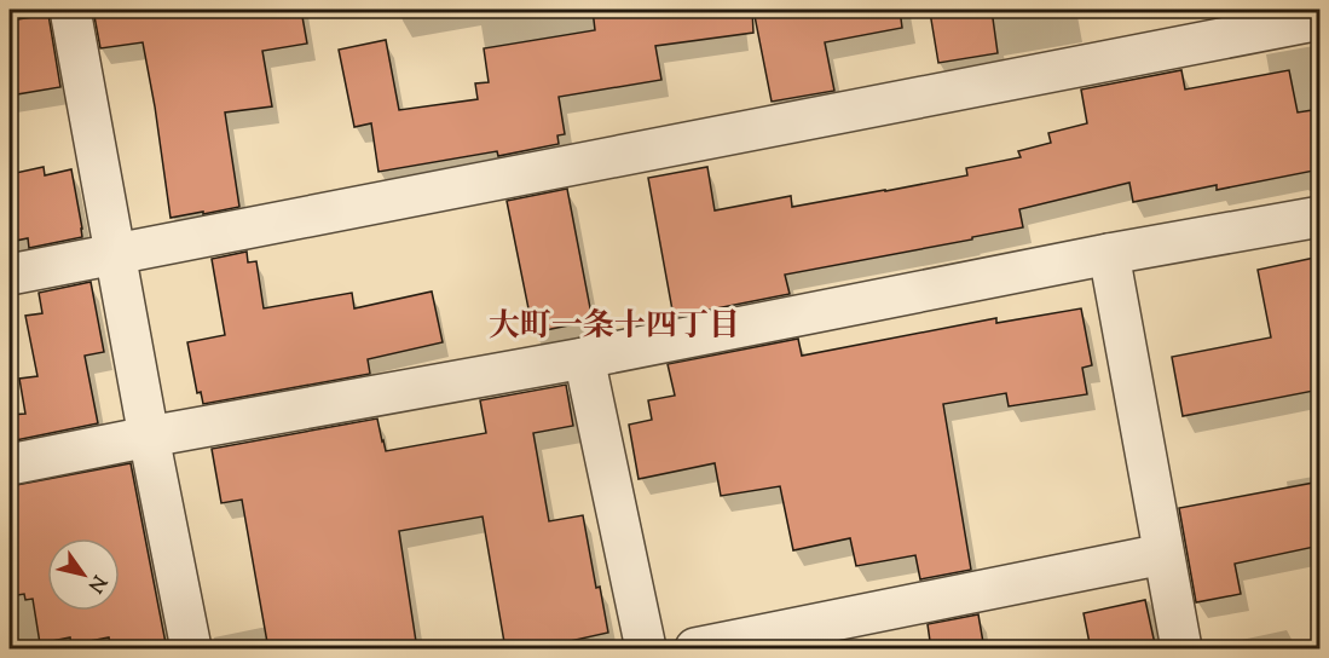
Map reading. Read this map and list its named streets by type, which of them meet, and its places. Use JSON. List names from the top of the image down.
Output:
{
  "districts": ["大町一条十四丁目"],
  "north": "bottom right"
}
